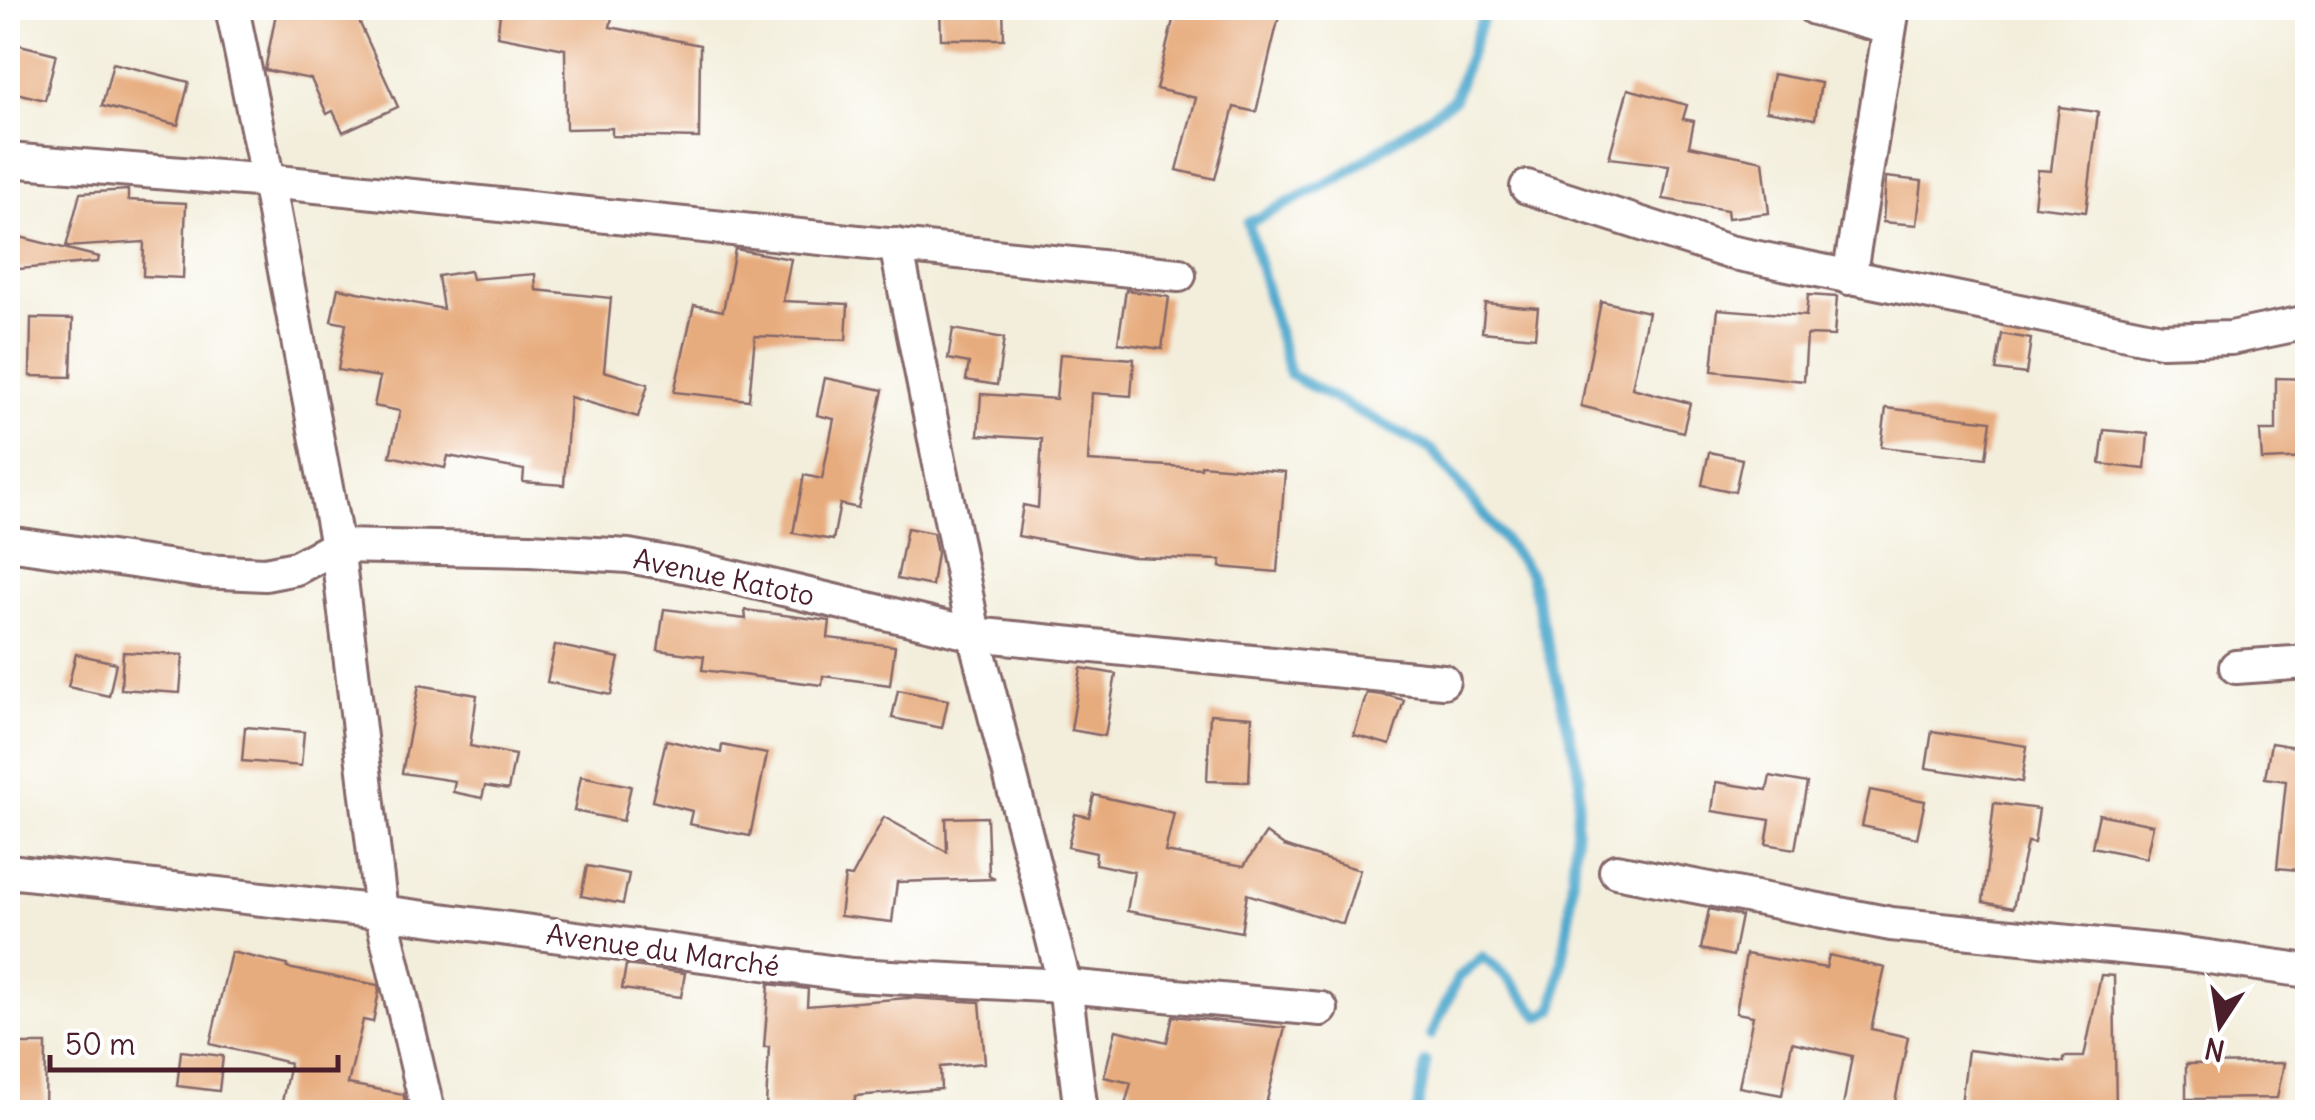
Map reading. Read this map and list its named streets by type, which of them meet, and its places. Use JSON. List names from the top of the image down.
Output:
{
  "streets": {
    "street": ["Avenue Katoto", "Avenue du Marché"]
  },
  "scale_bar": "50 m",
  "north": "bottom"
}
